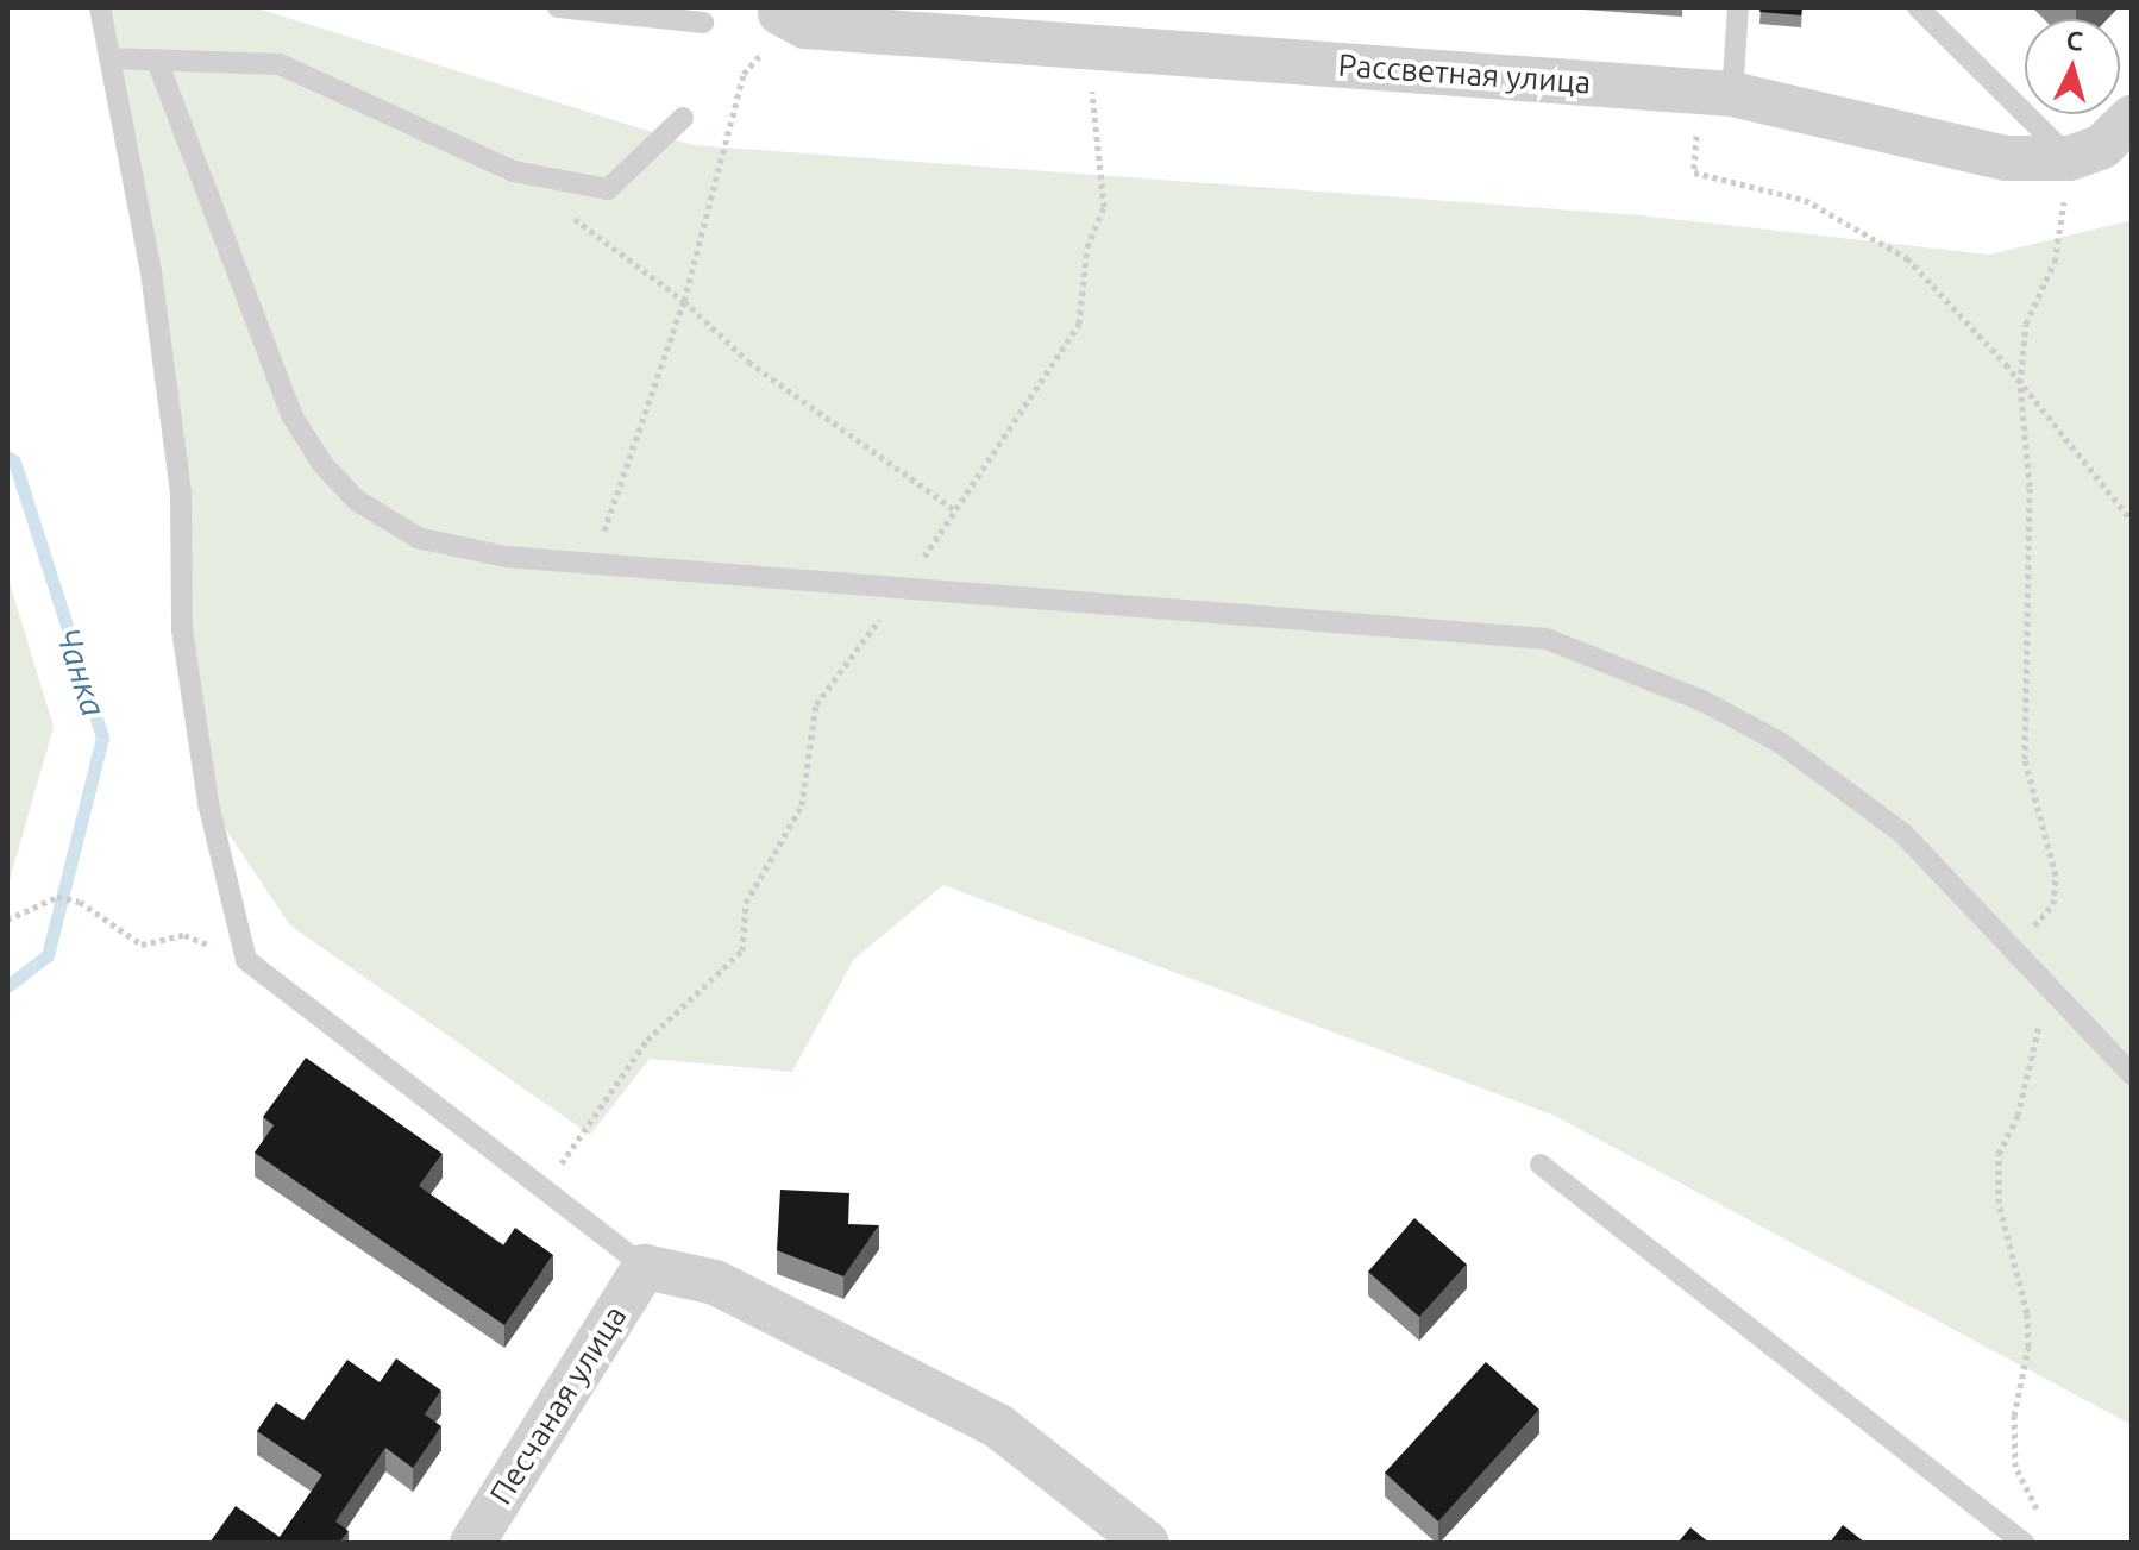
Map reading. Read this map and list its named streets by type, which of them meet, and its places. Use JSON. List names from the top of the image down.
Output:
{
  "streets": {
    "street": ["Рассветная улица", "Песчаная улица"]
  },
  "water": ["Чанка"],
  "north": "top"
}
